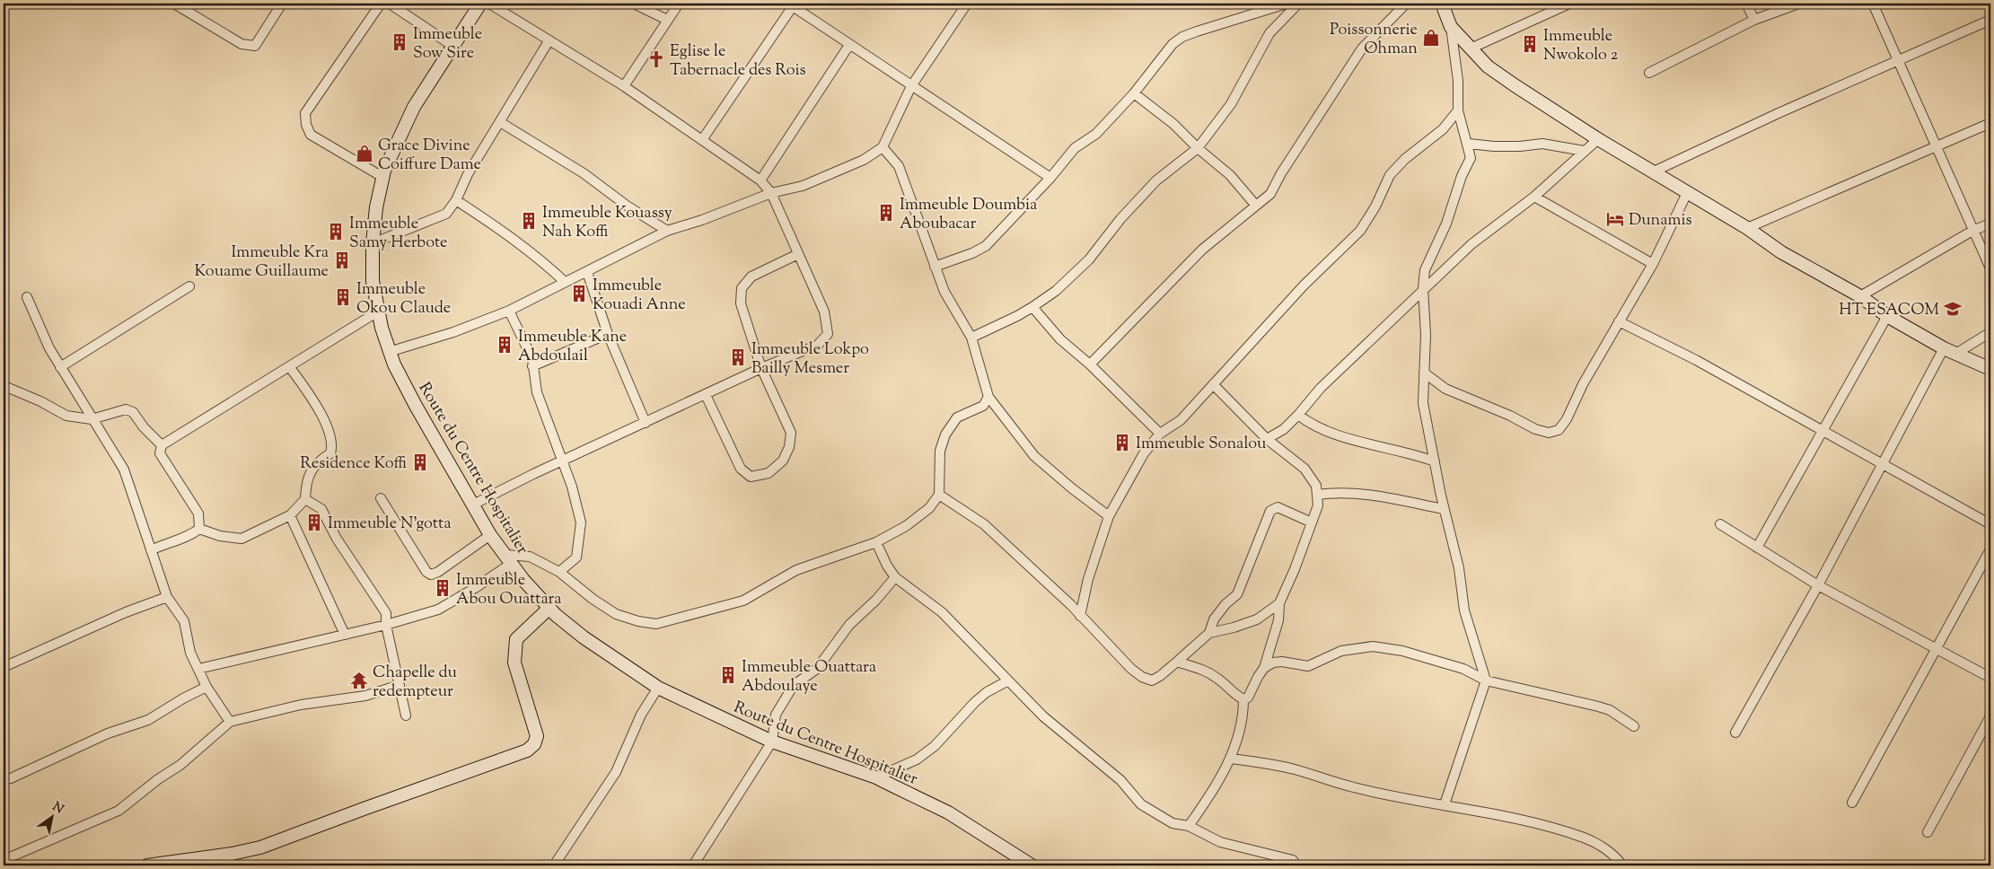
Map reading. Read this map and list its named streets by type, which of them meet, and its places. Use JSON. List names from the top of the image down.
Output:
{
  "streets": {
    "street": ["Route du Centre Hospitalier"]
  },
  "places": {
    "shop": ["Poissonnerie Ohman", "Grace Divine Coiffure Dame"],
    "building": [
      "Immeuble Sow Sire",
      "Immeuble Nwokolo 2",
      "Immeuble Doumbia Aboubacar",
      "Immeuble Kouassy Nah Koffi",
      "Immeuble Samy Herbote",
      "Immeuble Kra Kouame Guillaume",
      "Immeuble Kouadi Anne",
      "Immeuble Okou Claude",
      "Immeuble Kane Abdoulail",
      "Immeuble Lokpo Bailly Mesmer",
      "Immeuble Sonalou",
      "Residence Koffi",
      "Immeuble N'gotta",
      "Immeuble Abou Ouattara",
      "Immeuble Ouattara Abdoulaye"
    ],
    "church": ["Eglise le Tabernacle des Rois"],
    "hotel": ["Dunamis"],
    "school or university": ["HT ESACOM"],
    "temple": ["Chapelle du redempteur"]
  },
  "north": "top right"
}
